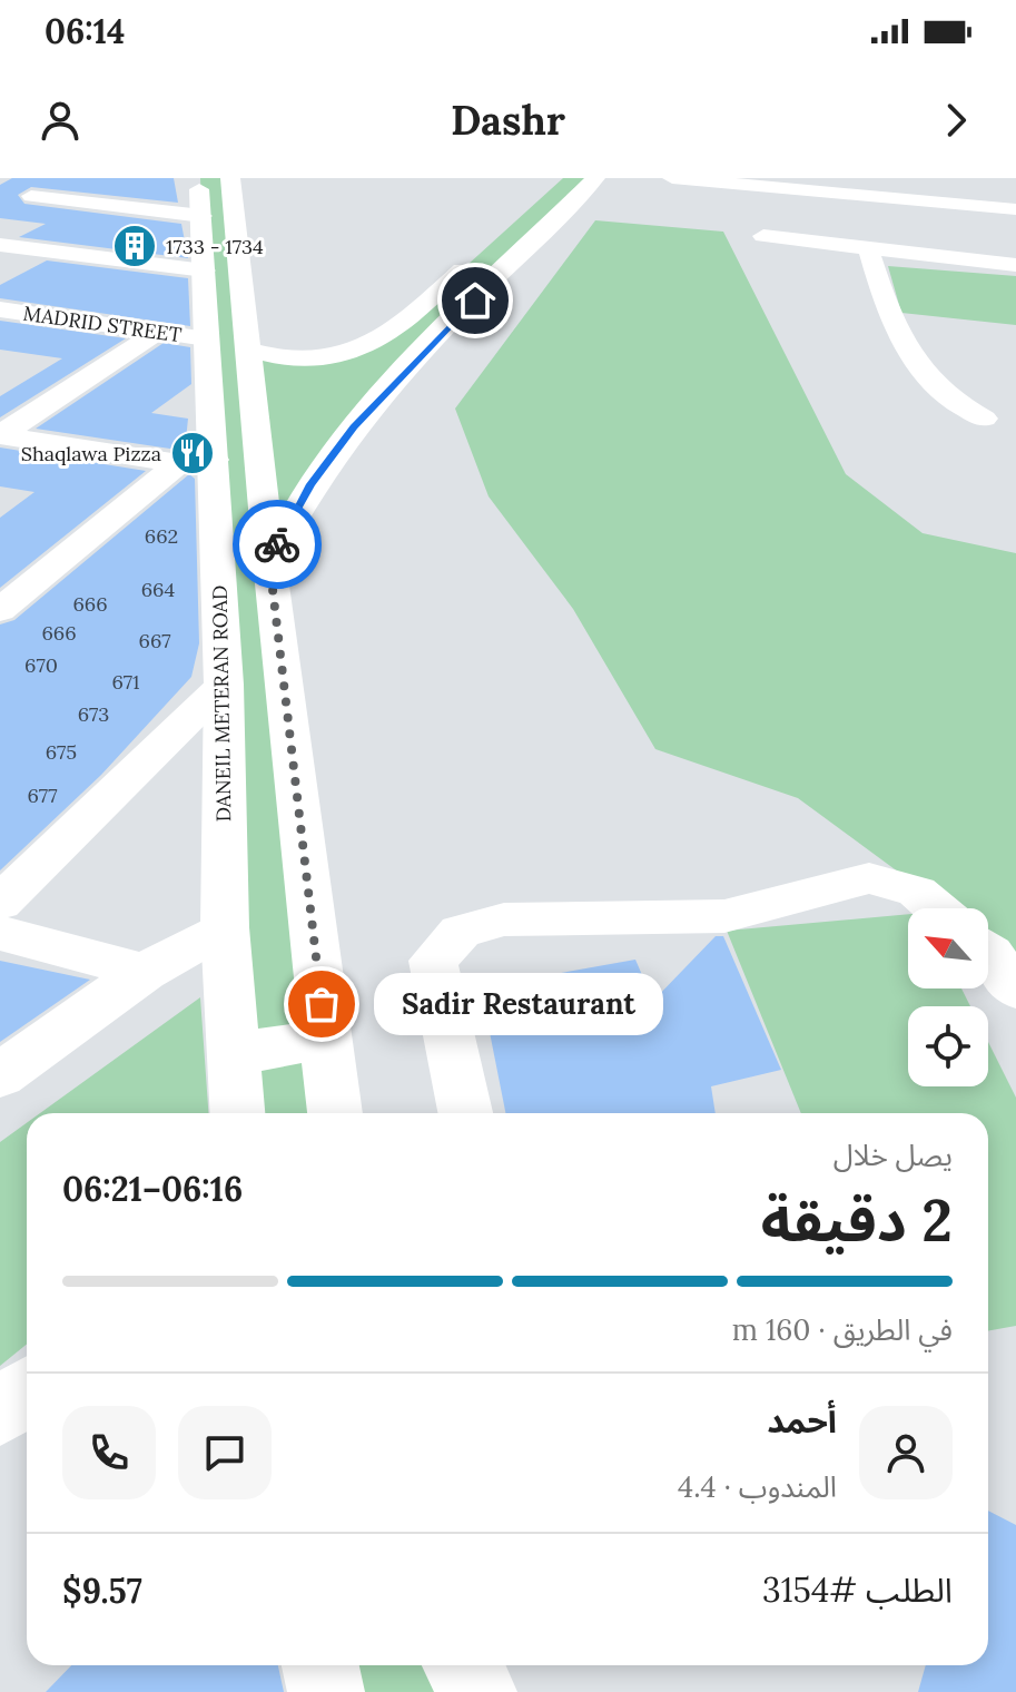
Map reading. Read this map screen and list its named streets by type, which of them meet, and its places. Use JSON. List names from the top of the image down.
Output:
{
  "streets": {
    "main road": ["MADRID STREET", "DANEIL METERAN ROAD"]
  },
  "crossings": [
    ["MADRID STREET", "DANEIL METERAN ROAD"]
  ],
  "places": {
    "building": ["1733 - 1734"],
    "restaurant": ["Shaqlawa Pizza"],
    "other": ["Sadir Restaurant"]
  },
  "house_numbers": [
    "662",
    "664",
    "666",
    "666",
    "667",
    "670",
    "671",
    "673",
    "675",
    "677"
  ],
  "north": "top left",
  "page": {
    "status": "06:14",
    "header": "Dashr",
    "bubble": "Sadir Restaurant",
    "heading": ["2 دقيقة", "يصل خلال", "06:16–06:21"],
    "panel": [
      "أحمد",
      "المندوب · 4.4",
      "الطلب #3154",
      "$9.57"
    ],
    "bar": "في الطريق · 160 m"
  }
}
